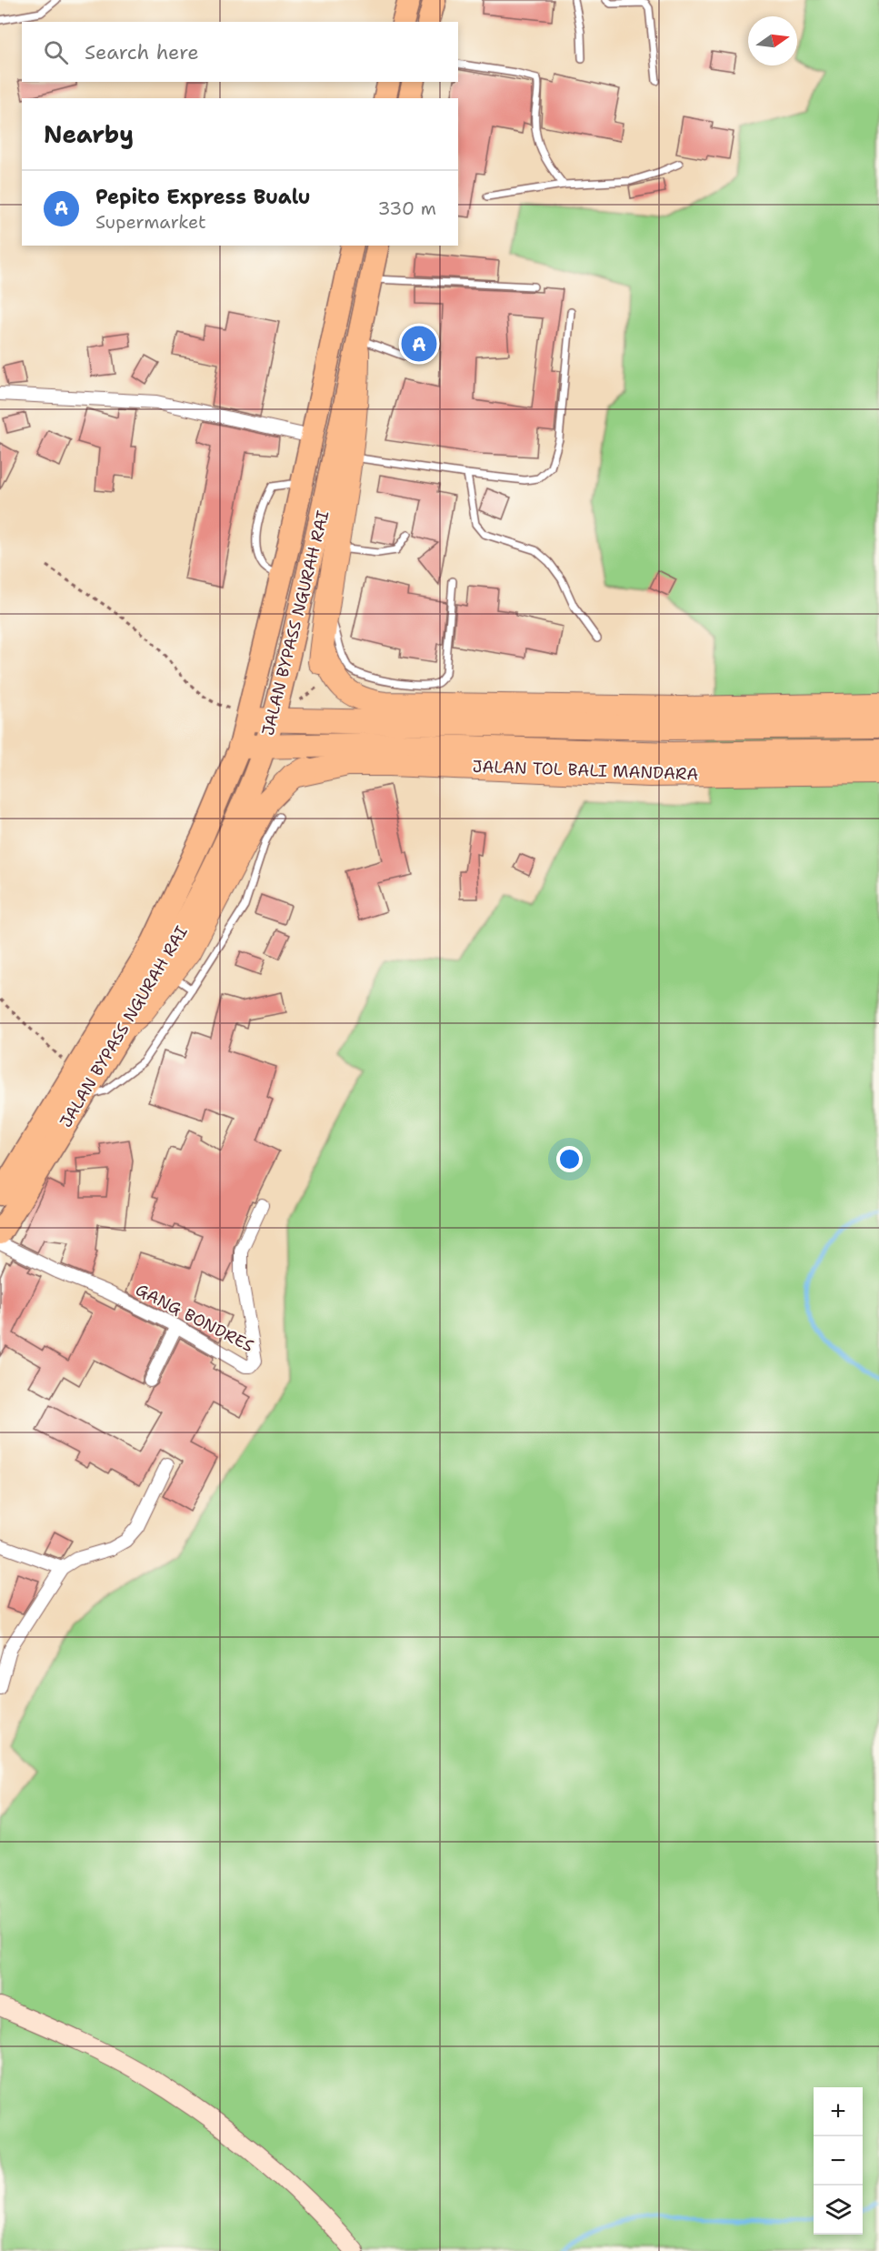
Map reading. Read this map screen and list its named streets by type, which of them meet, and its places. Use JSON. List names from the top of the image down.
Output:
{
  "streets": {
    "highway": ["JALAN BYPASS NGURAH RAI", "JALAN TOL BALI MANDARA"],
    "street": ["GANG BONDRES"]
  },
  "crossings": [
    ["JALAN BYPASS NGURAH RAI", "JALAN TOL BALI MANDARA"]
  ],
  "north": "right",
  "page": {
    "search": "Search here",
    "heading": "Nearby",
    "list": [
      {
        "mark": "A",
        "name": "Pepito Express Bualu",
        "note": "Supermarket",
        "value": "330 m"
      }
    ],
    "pins": "A",
    "map_buttons": ["+", "−"]
  }
}
